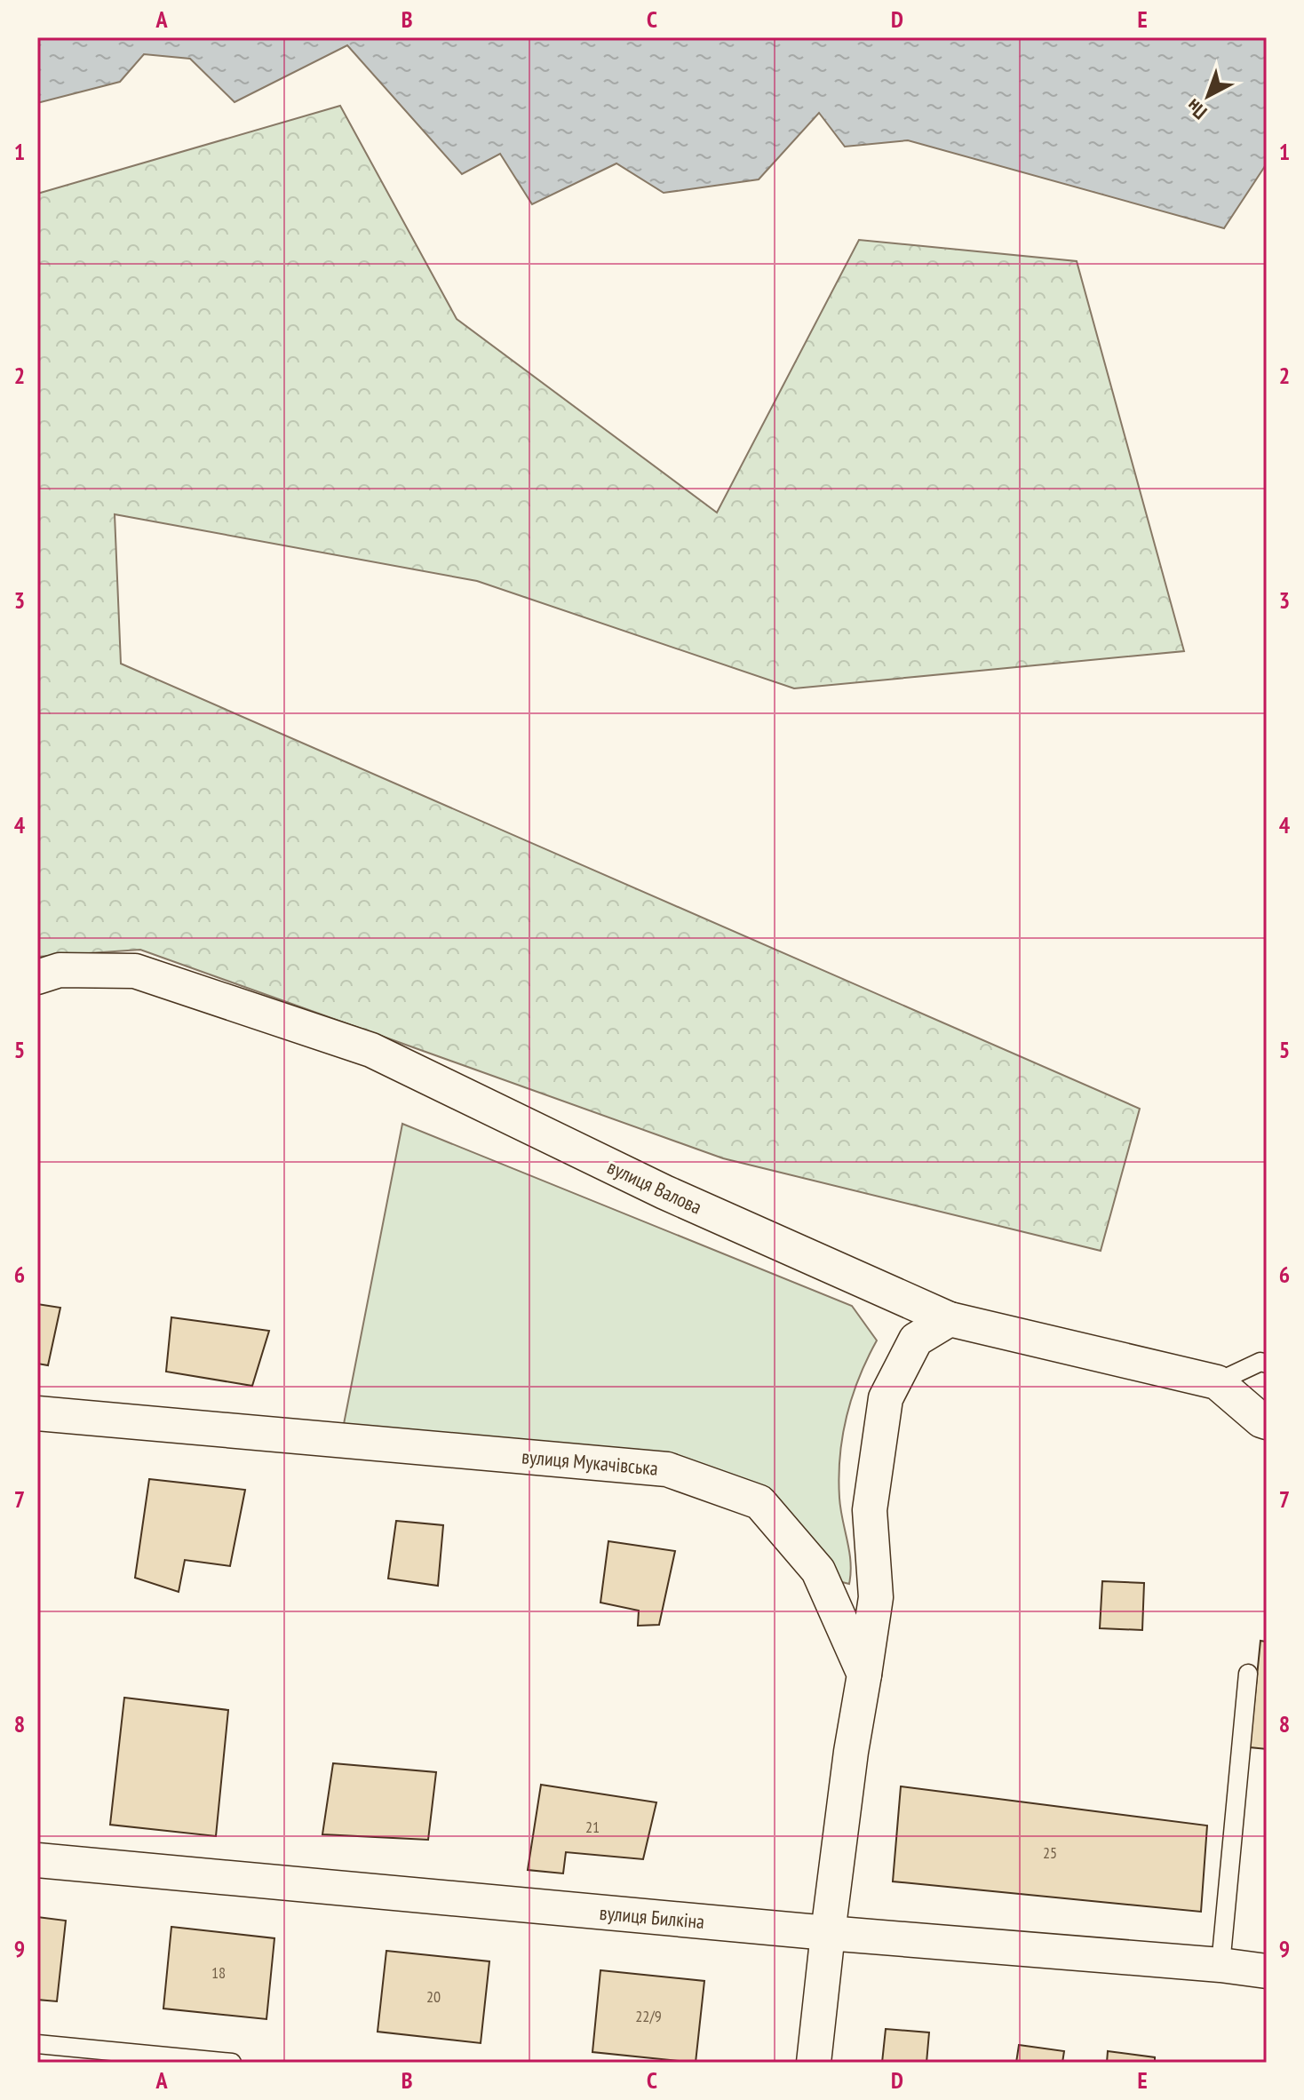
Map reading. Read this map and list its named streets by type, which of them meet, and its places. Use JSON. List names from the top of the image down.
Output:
{
  "streets": {
    "street": ["вулиця Валова", "вулиця Мукачівська", "вулиця Билкіна"]
  },
  "house_numbers": [
    "21",
    "25",
    "18",
    "20",
    "22/9"
  ],
  "north": "bottom left",
  "grid": {
    "columns": [
      "A",
      "B",
      "C",
      "D",
      "E"
    ],
    "rows": [
      "1",
      "2",
      "3",
      "4",
      "5",
      "6",
      "7",
      "8",
      "9"
    ]
  }
}
